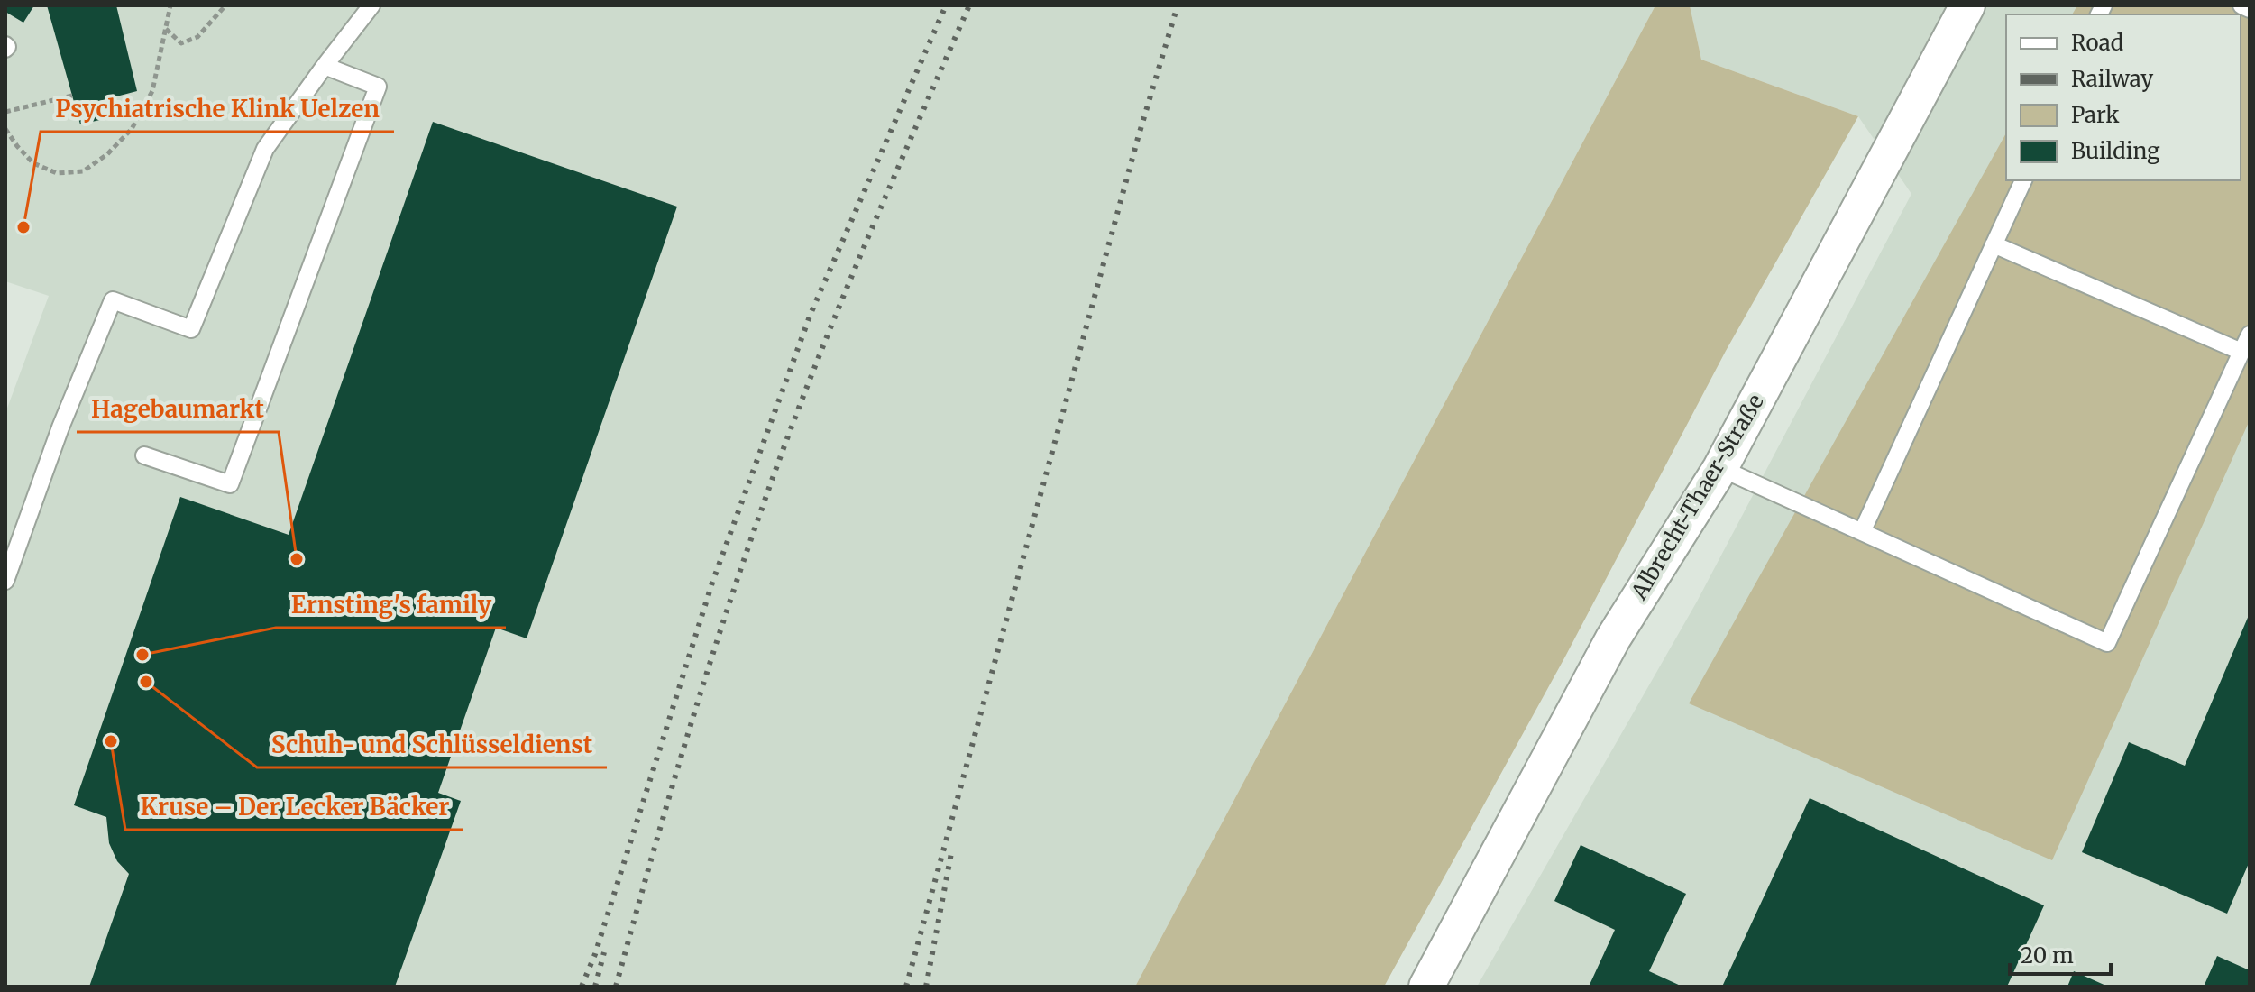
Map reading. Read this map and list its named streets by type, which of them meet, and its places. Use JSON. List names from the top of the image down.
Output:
{
  "streets": {
    "street": ["Albrecht-Thaer-Straße"]
  },
  "places": [
    "Psychiatrische Klink Uelzen",
    "Hagebaumarkt",
    "Ernsting's family",
    "Schuh- und Schlüsseldienst",
    "Kruse – Der Lecker Bäcker"
  ],
  "legend": [
    "Road",
    "Railway",
    "Park",
    "Building"
  ],
  "scale_bar": "20 m"
}
